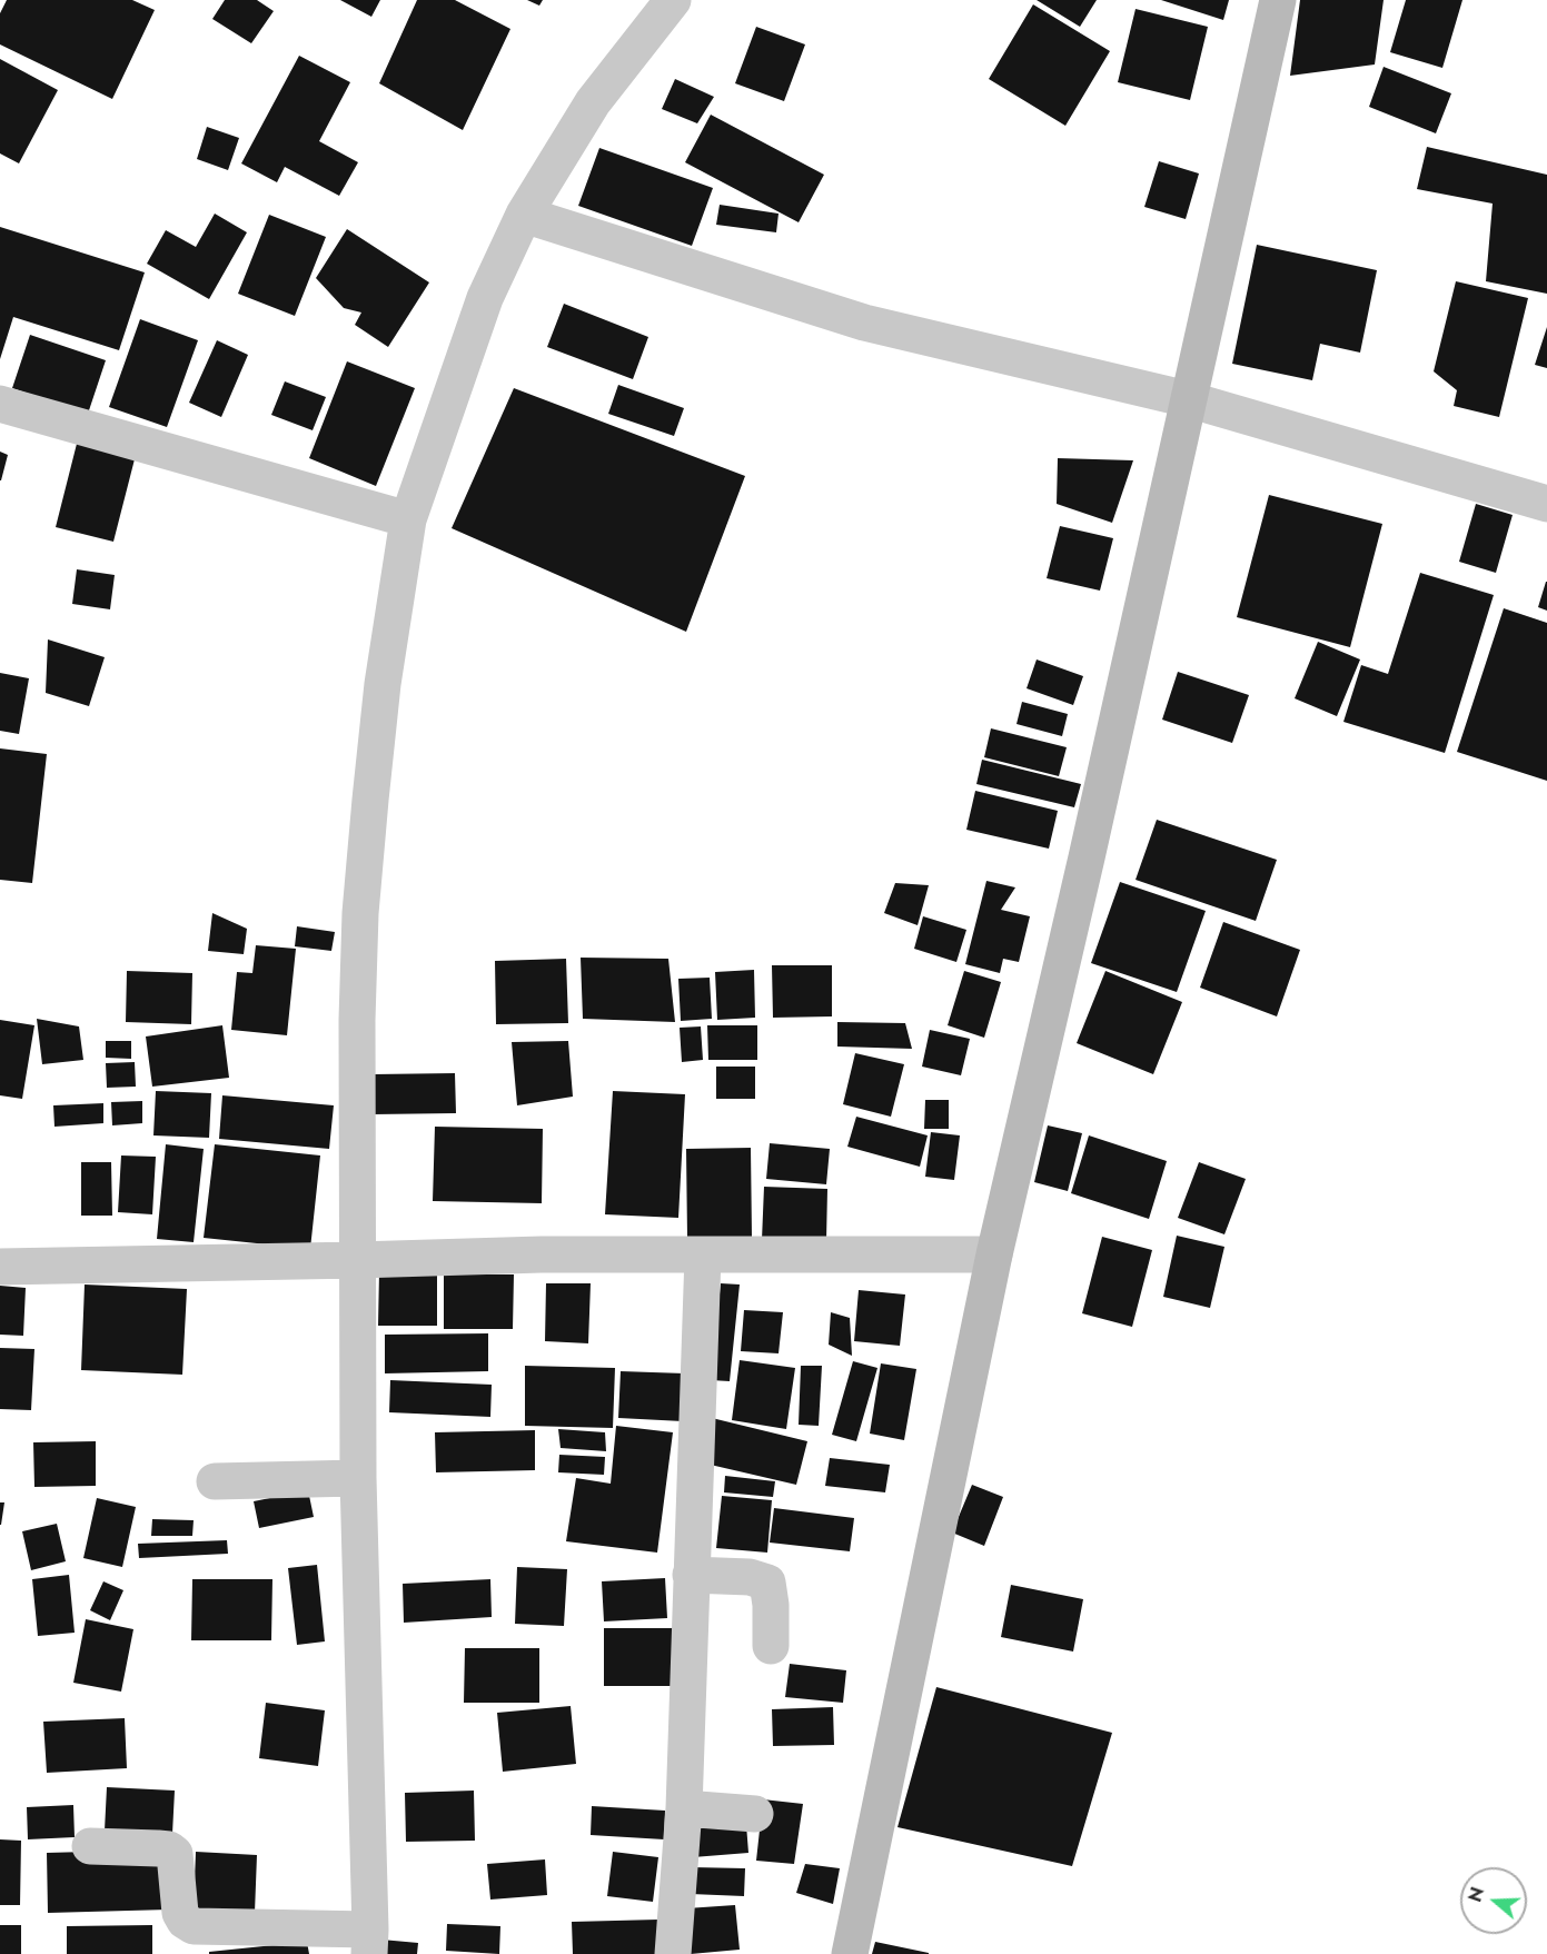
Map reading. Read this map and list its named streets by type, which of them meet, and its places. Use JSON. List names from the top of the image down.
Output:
{
  "north": "left"
}
